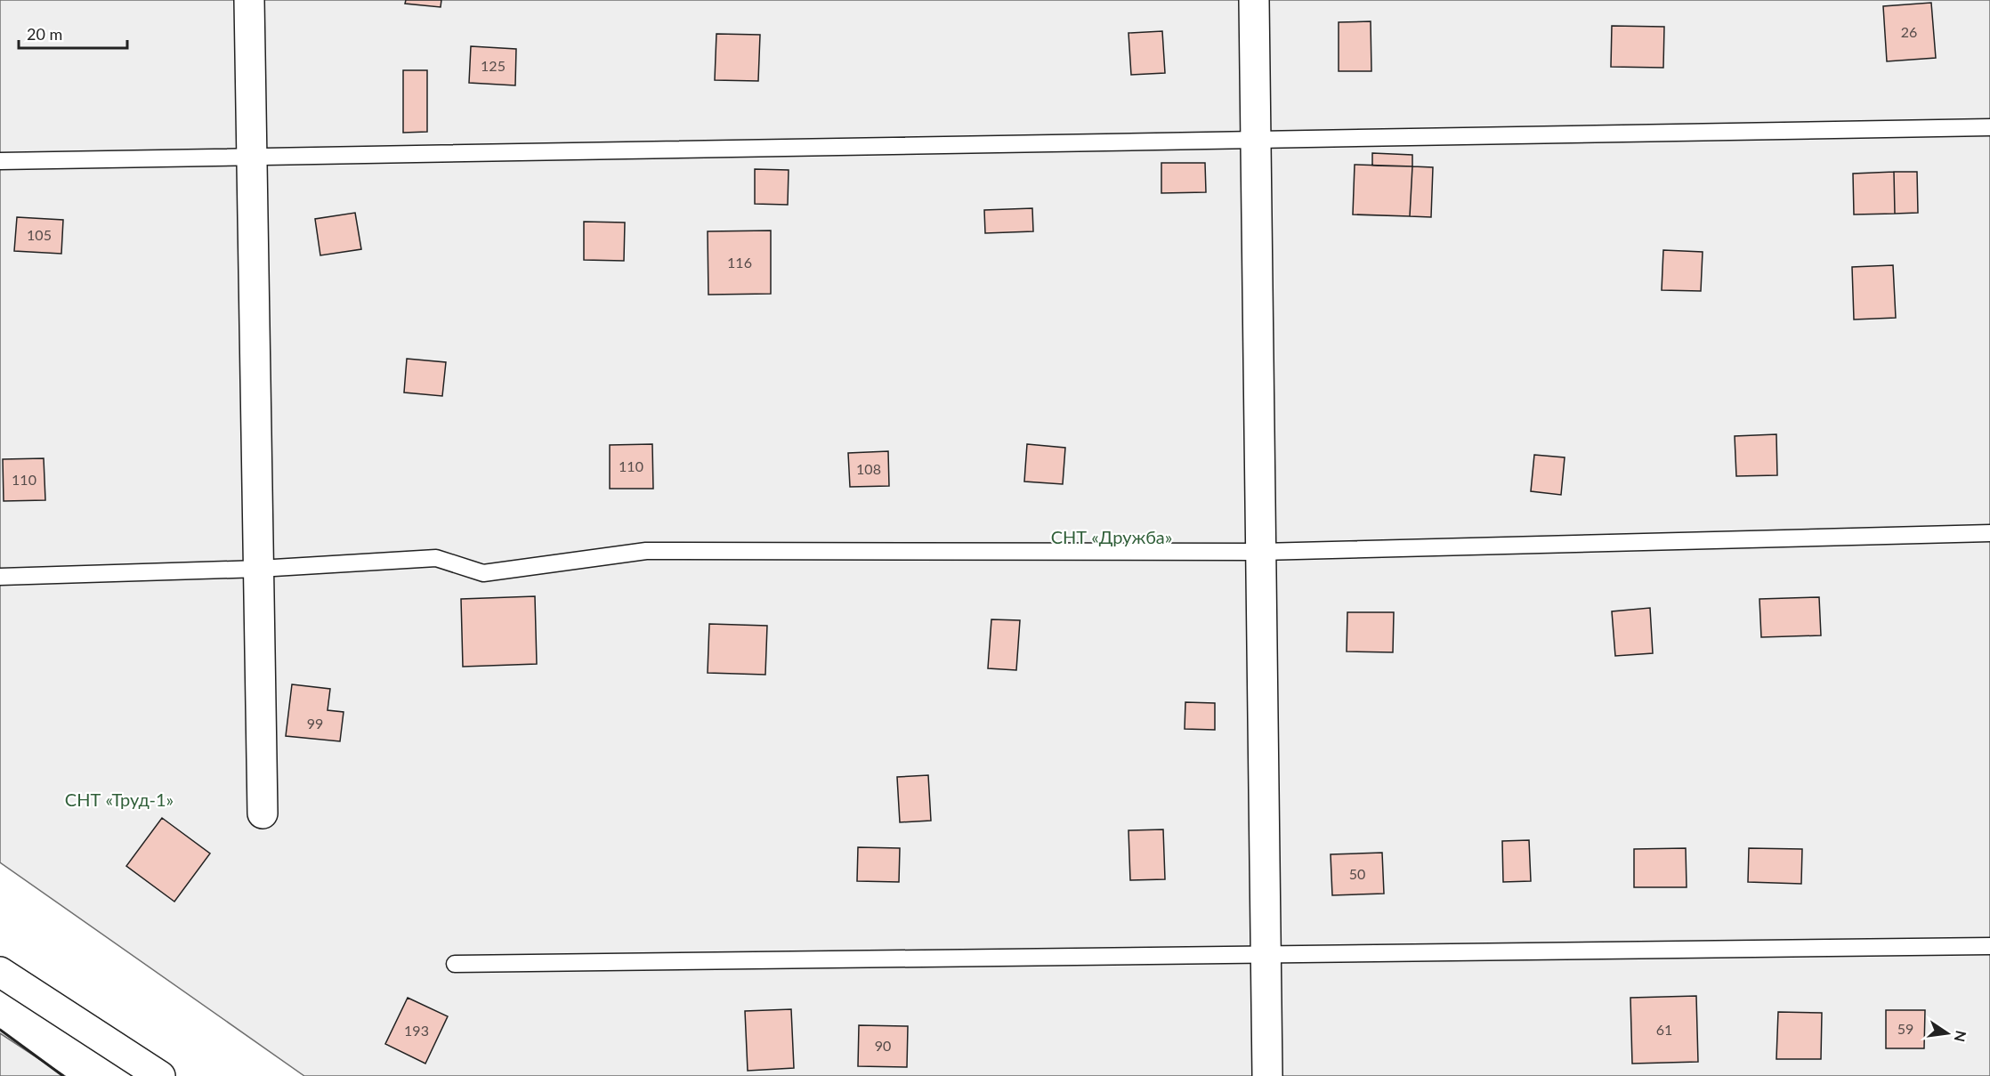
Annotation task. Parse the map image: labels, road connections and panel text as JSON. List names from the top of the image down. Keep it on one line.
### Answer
{"parks":["СНТ «Дружба»","СНТ «Труд-1»"],"house_numbers":["26","125","105","116","110","108","110","99","50","59","61","193","90"],"scale_bar":"20 m","north":"right"}
